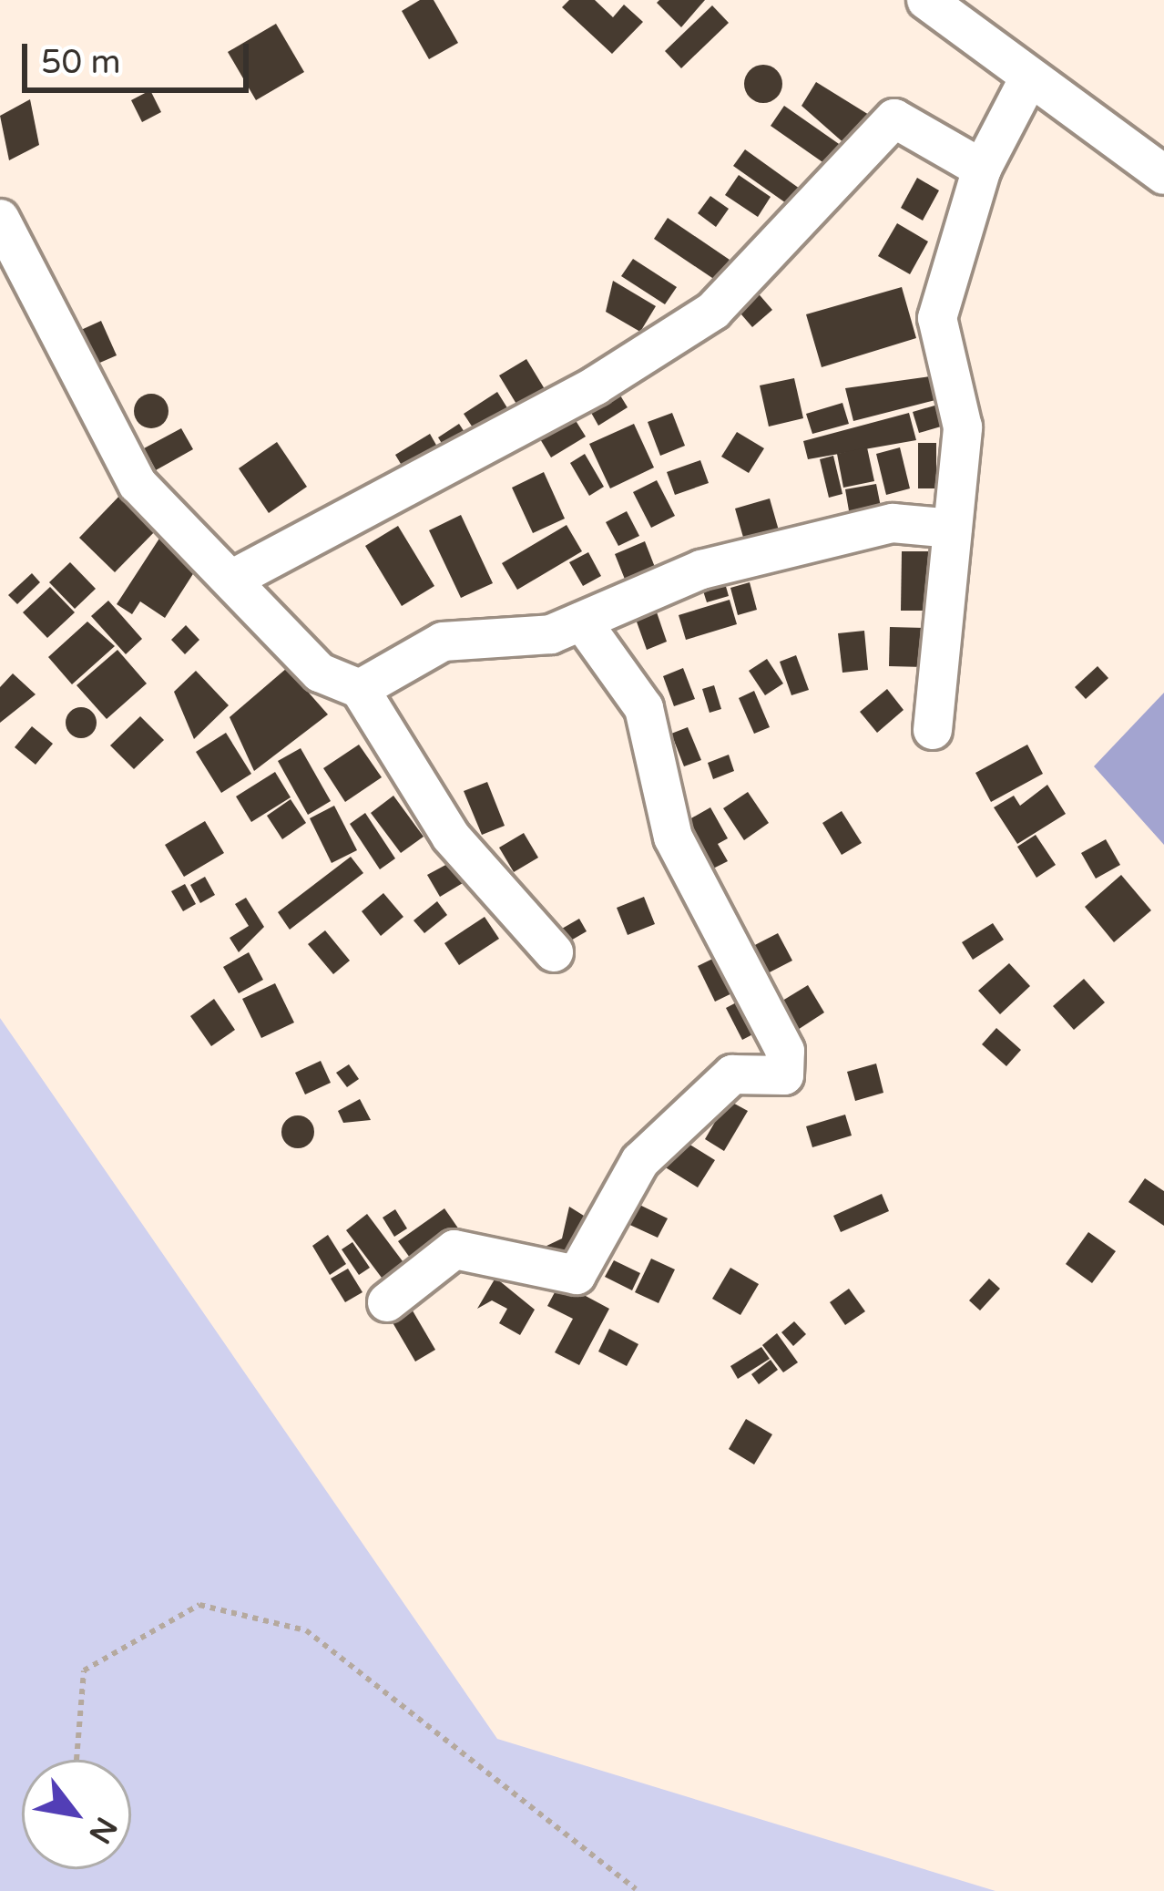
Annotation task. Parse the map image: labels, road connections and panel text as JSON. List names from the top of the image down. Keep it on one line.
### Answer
{"scale_bar":"50 m","north":"bottom right"}
